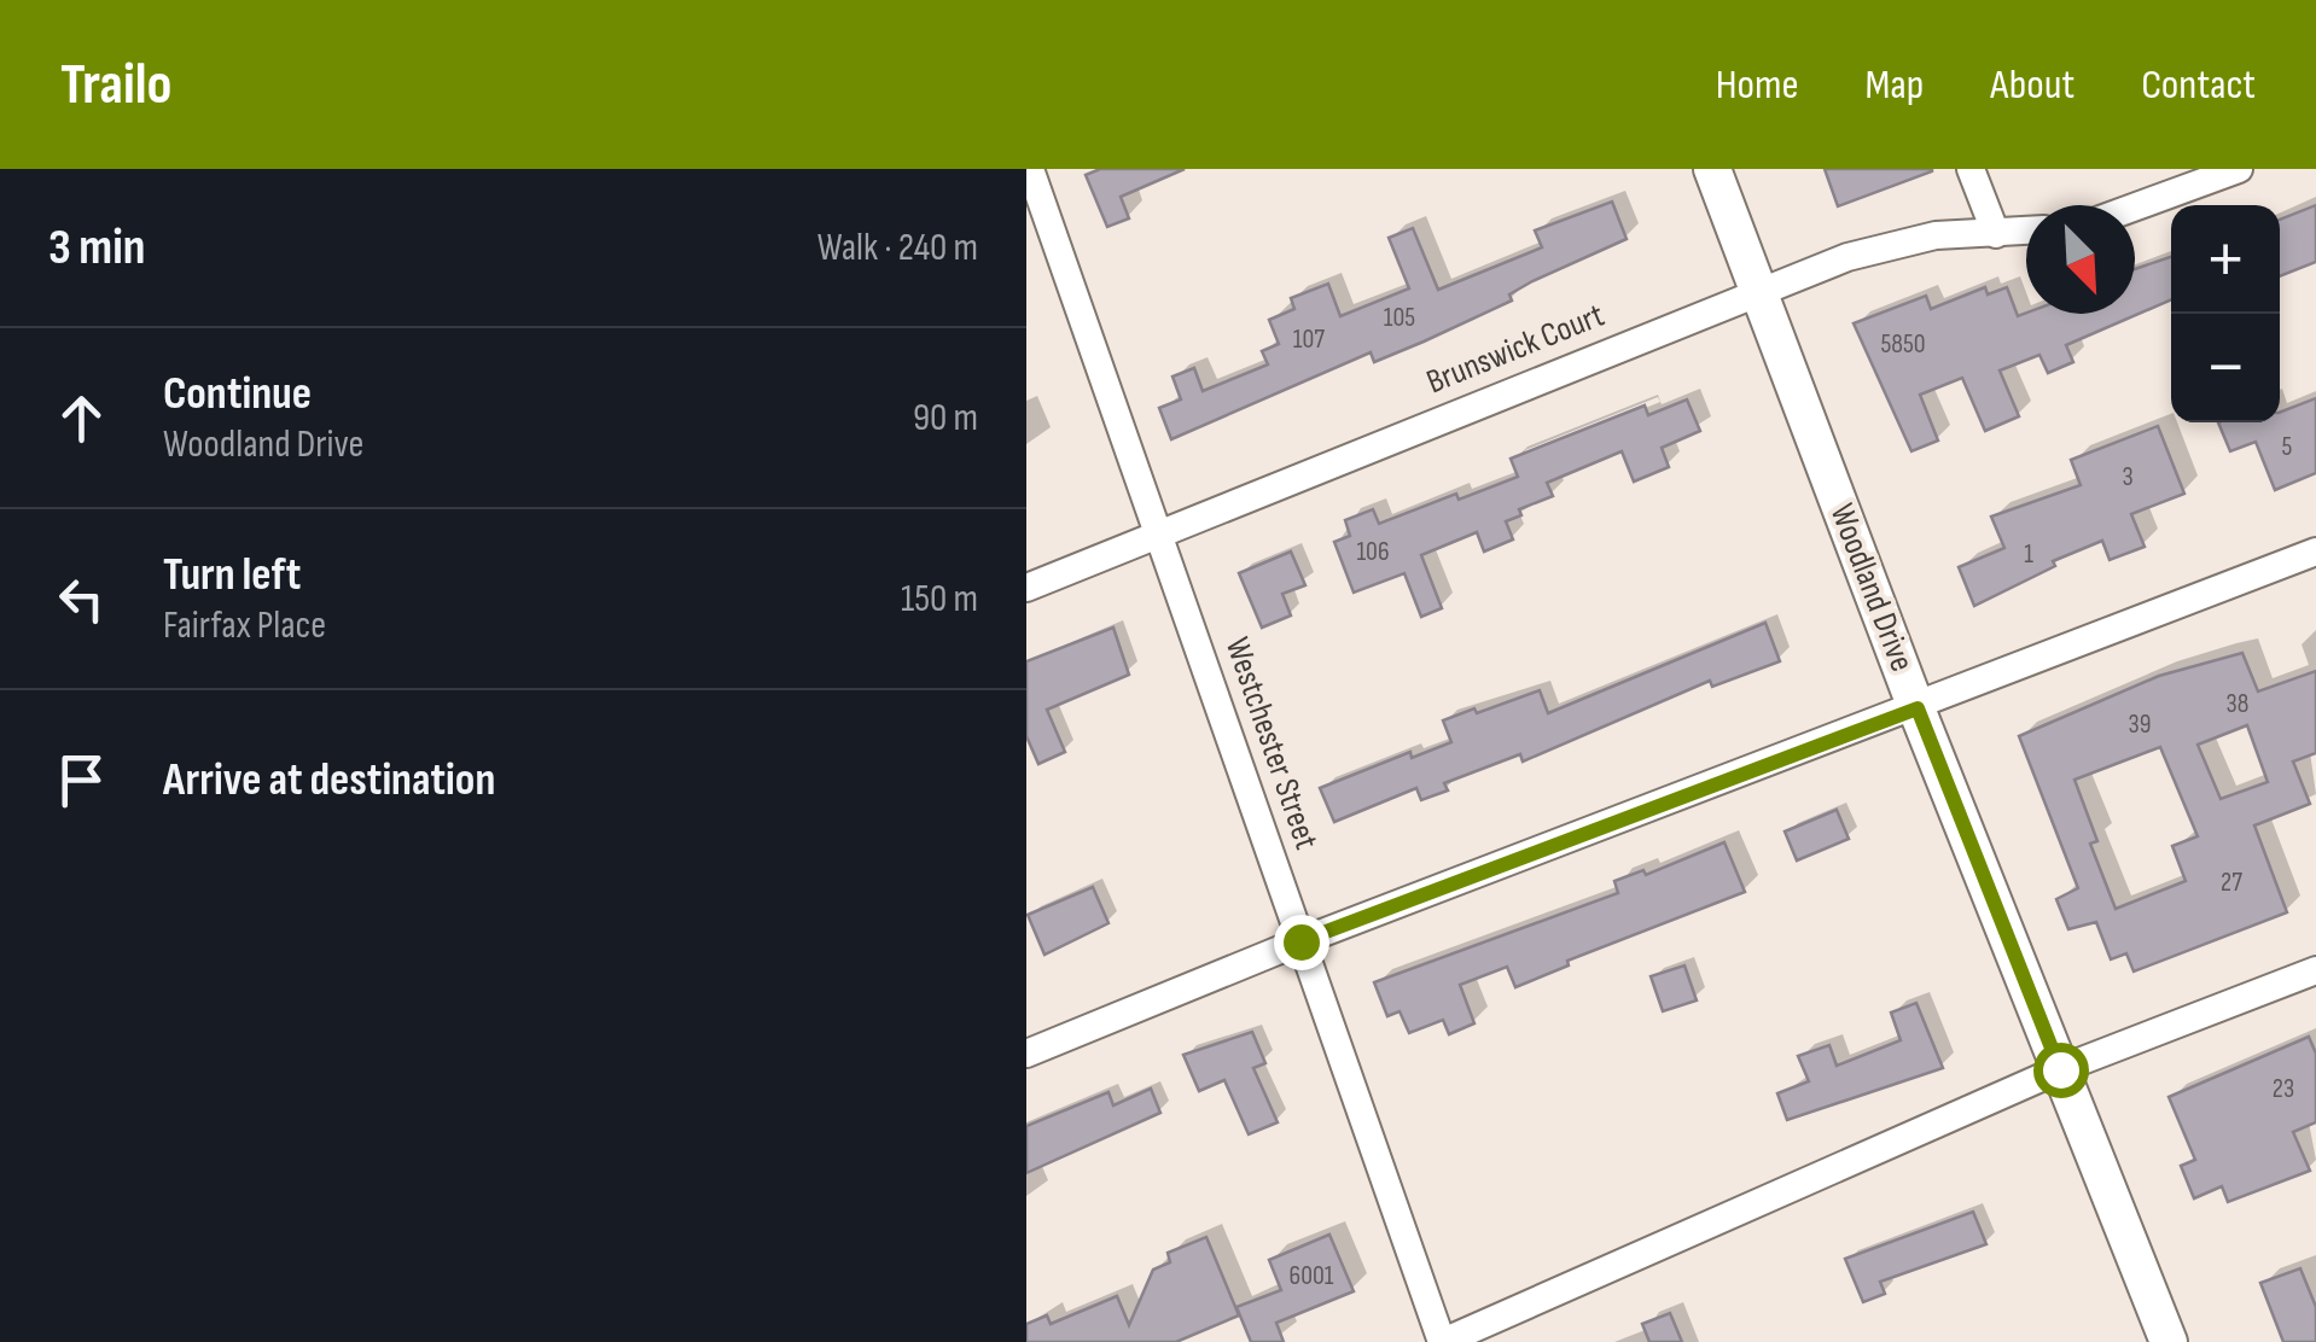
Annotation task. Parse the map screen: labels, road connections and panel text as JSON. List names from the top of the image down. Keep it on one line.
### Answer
{"streets":{"main road":["Woodland Drive"],"street":["Brunswick Court","Westchester Street"]},"crossings":[["Brunswick Court","Woodland Drive"],["Brunswick Court","Westchester Street"]],"house_numbers":["105","107","5850","5","3","106","1","38","39","27","23","6001"],"north":"bottom right","page":{"header":"Trailo","nav":["Home","Map","About","Contact"],"heading":["3 min","Walk · 240 m"],"map_buttons":["+","−"],"list":[["Continue","Woodland Drive","90 m"],["Turn left","Fairfax Place","150 m"],"Arrive at destination"]}}
